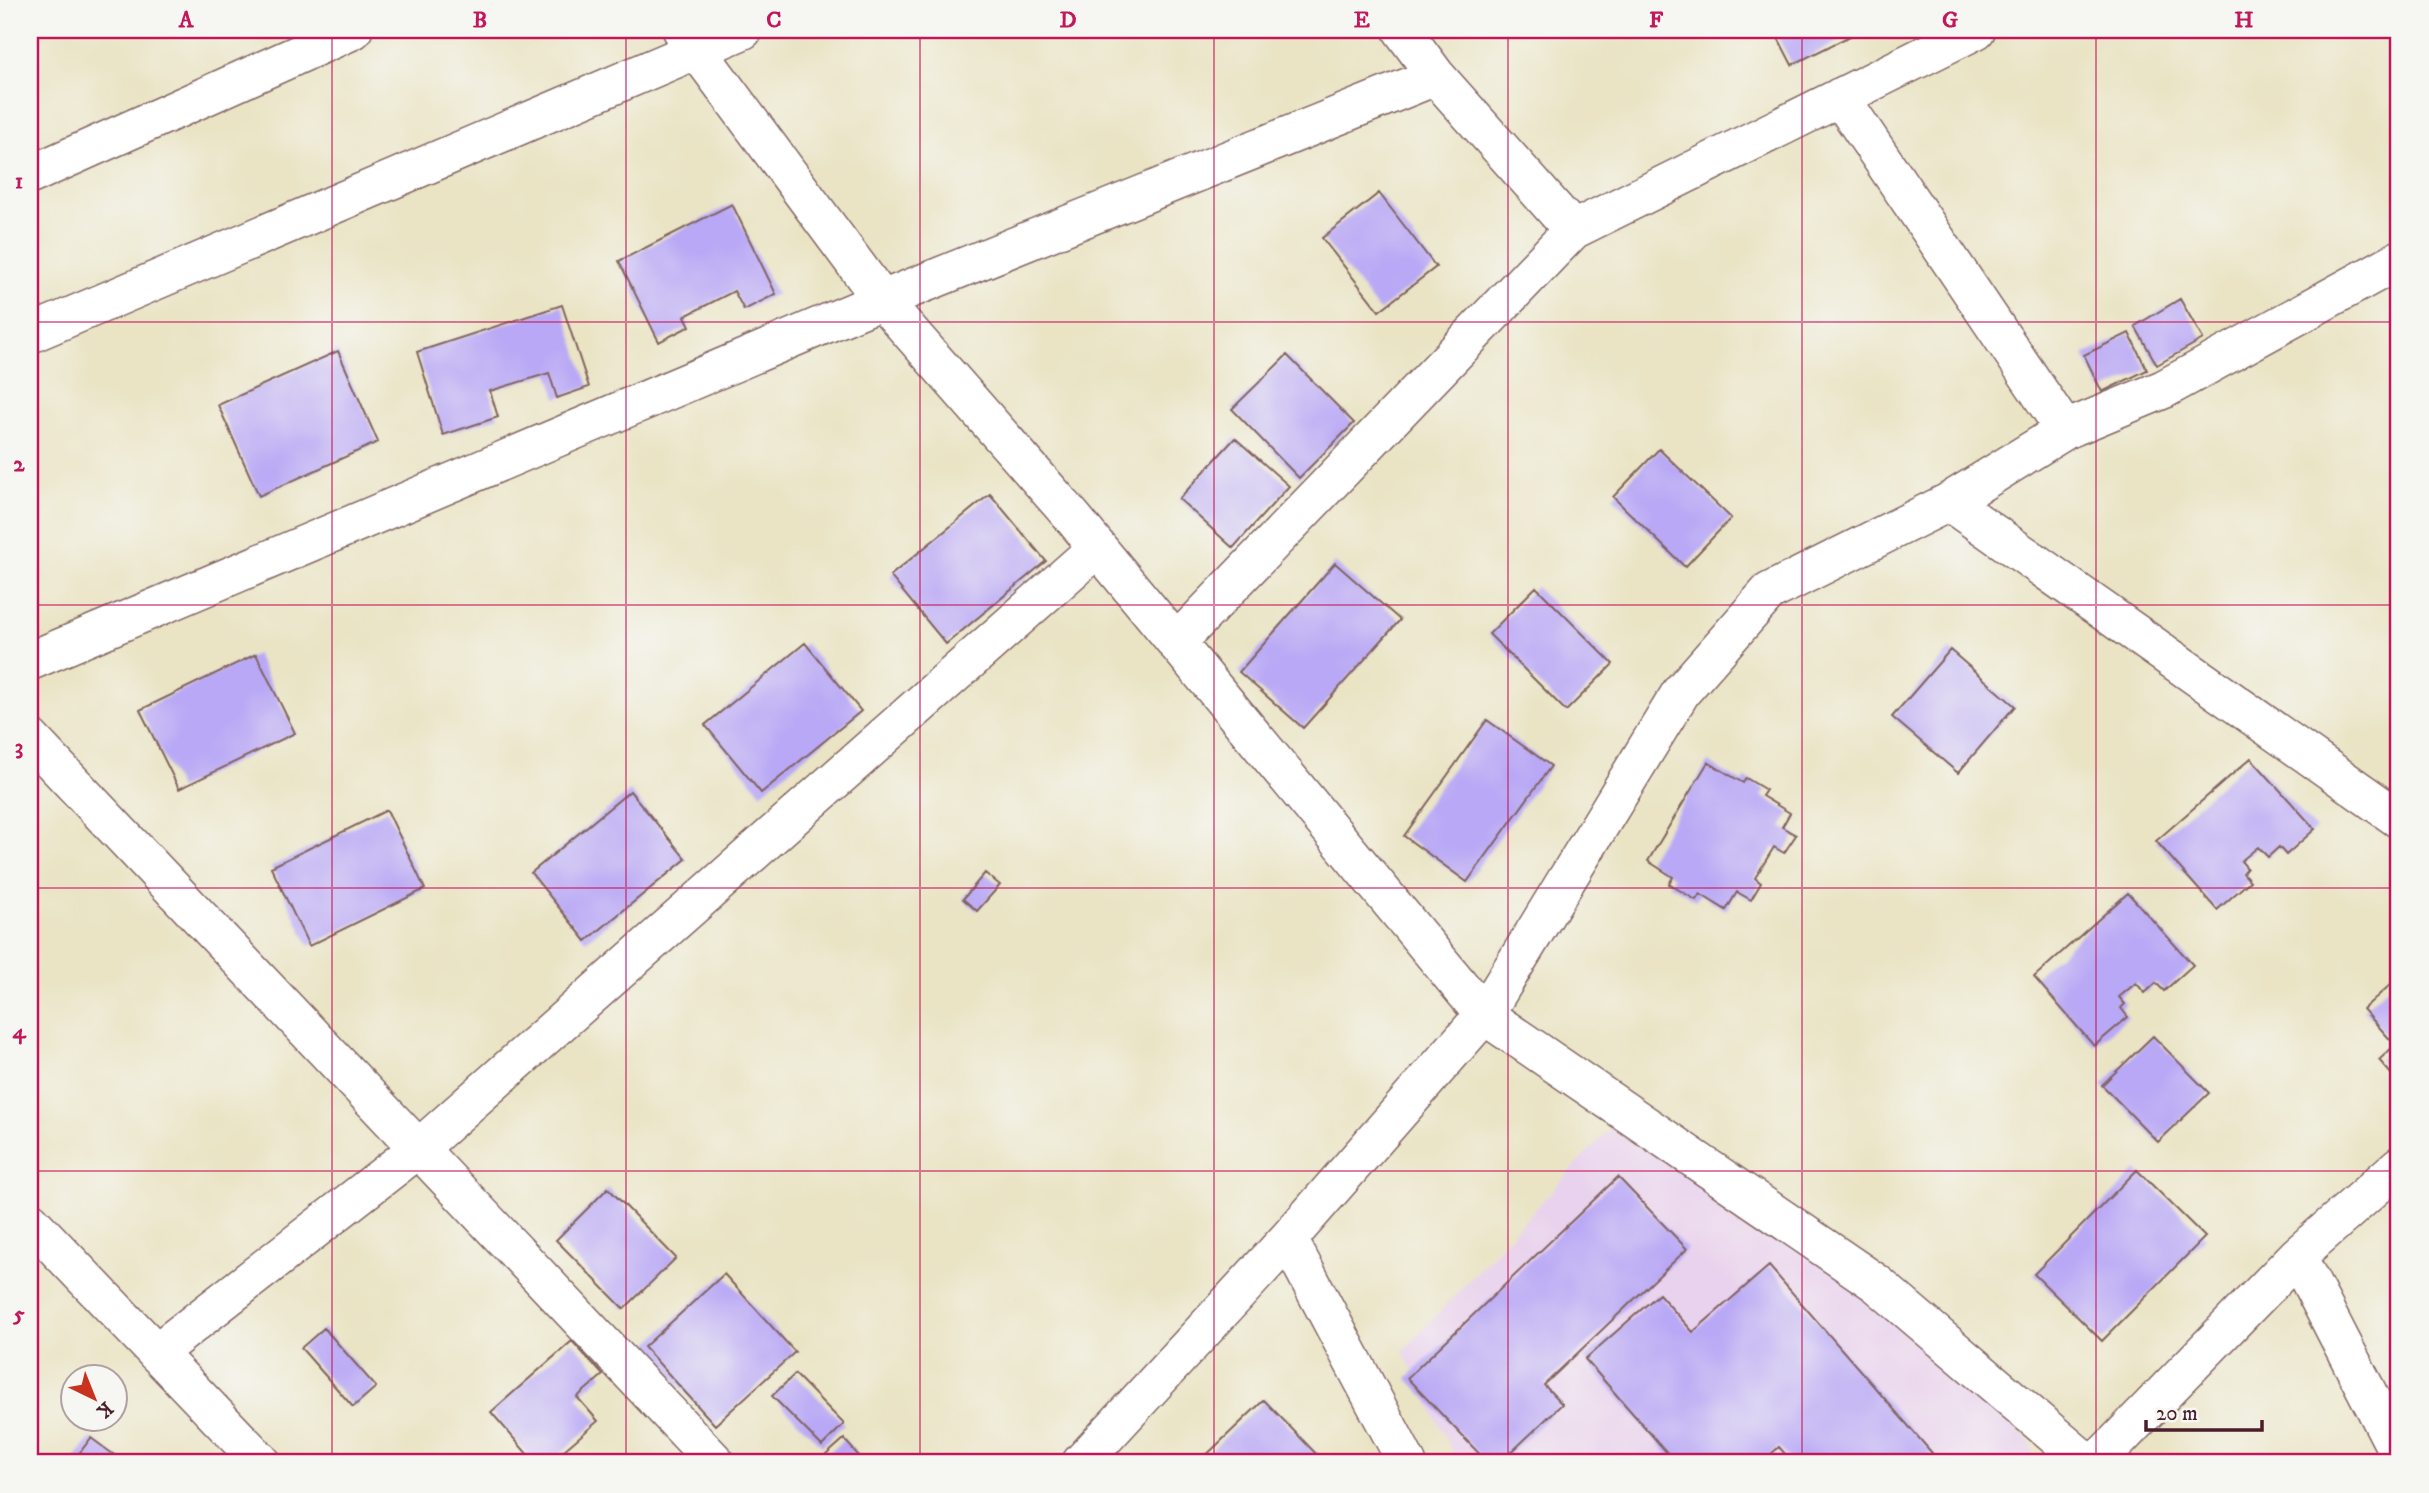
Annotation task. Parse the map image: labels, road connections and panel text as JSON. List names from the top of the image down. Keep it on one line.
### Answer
{"scale_bar":"20 m","north":"bottom right","grid":{"columns":["A","B","C","D","E","F","G","H"],"rows":["1","2","3","4","5"]}}
